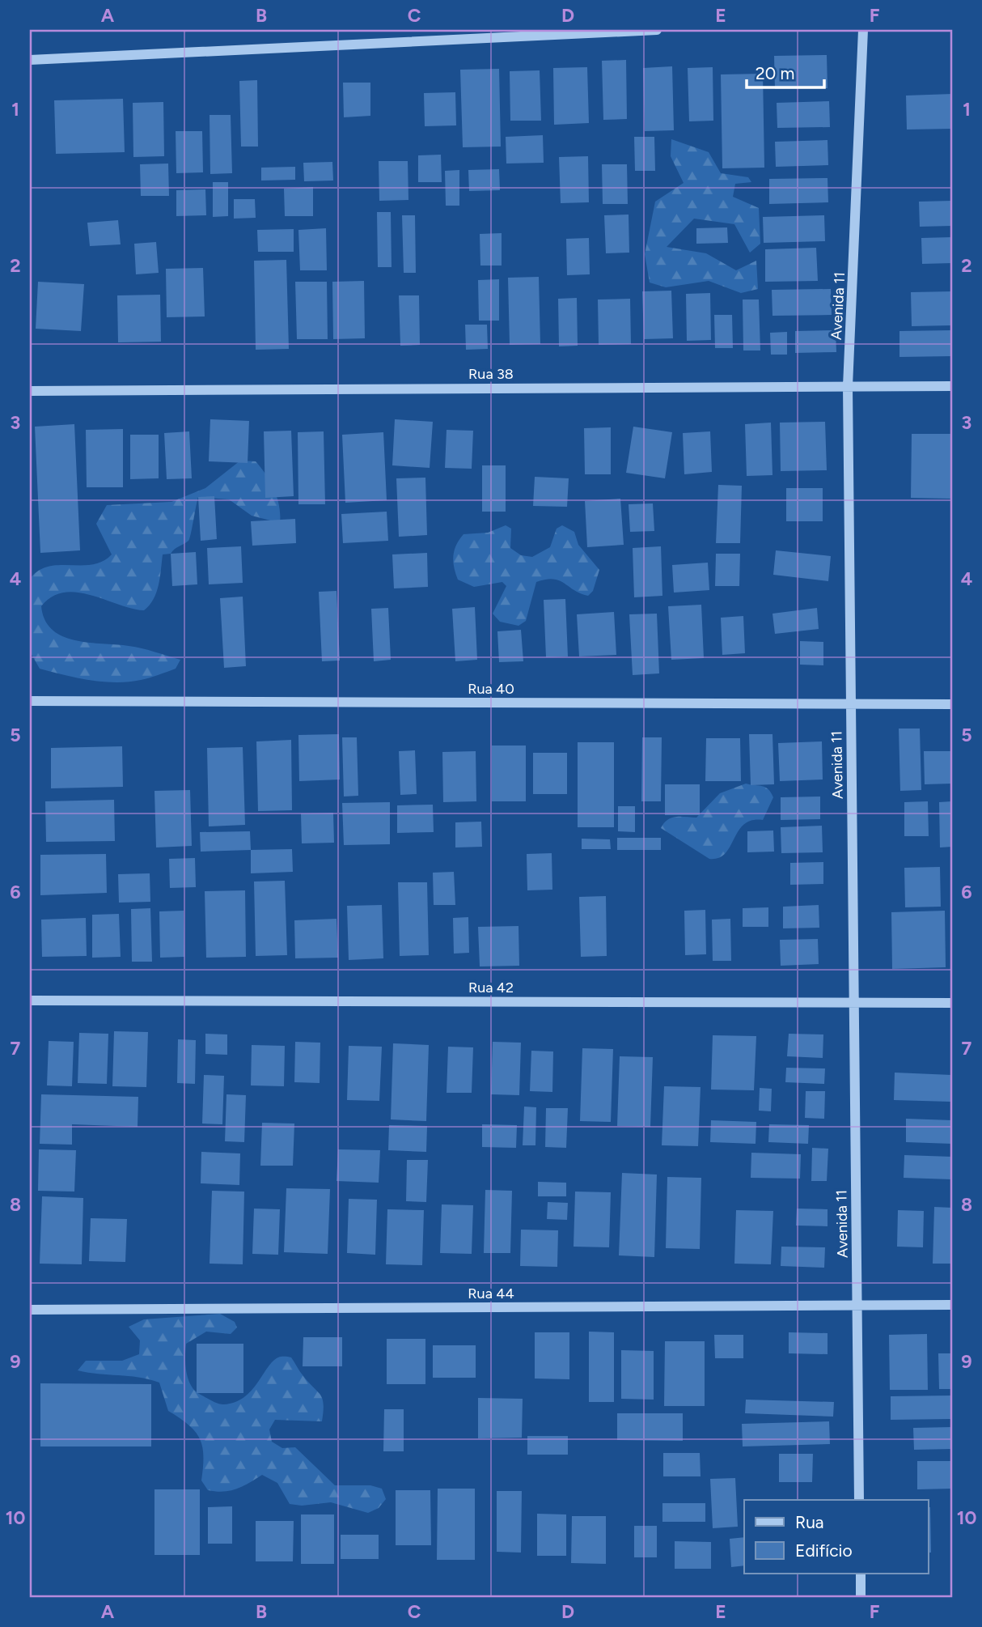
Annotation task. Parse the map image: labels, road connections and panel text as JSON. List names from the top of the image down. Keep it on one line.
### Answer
{"streets":{"street":["Avenida 11","Rua 38","Rua 40","Rua 42","Rua 44"]},"crossings":[["Avenida 11","Rua 38"],["Avenida 11","Rua 40"],["Avenida 11","Rua 42"],["Avenida 11","Rua 44"]],"legend":["Rua","Edifício"],"scale_bar":"20 m","grid":{"columns":["A","B","C","D","E","F"],"rows":["1","2","3","4","5","6","7","8","9","10"]}}
